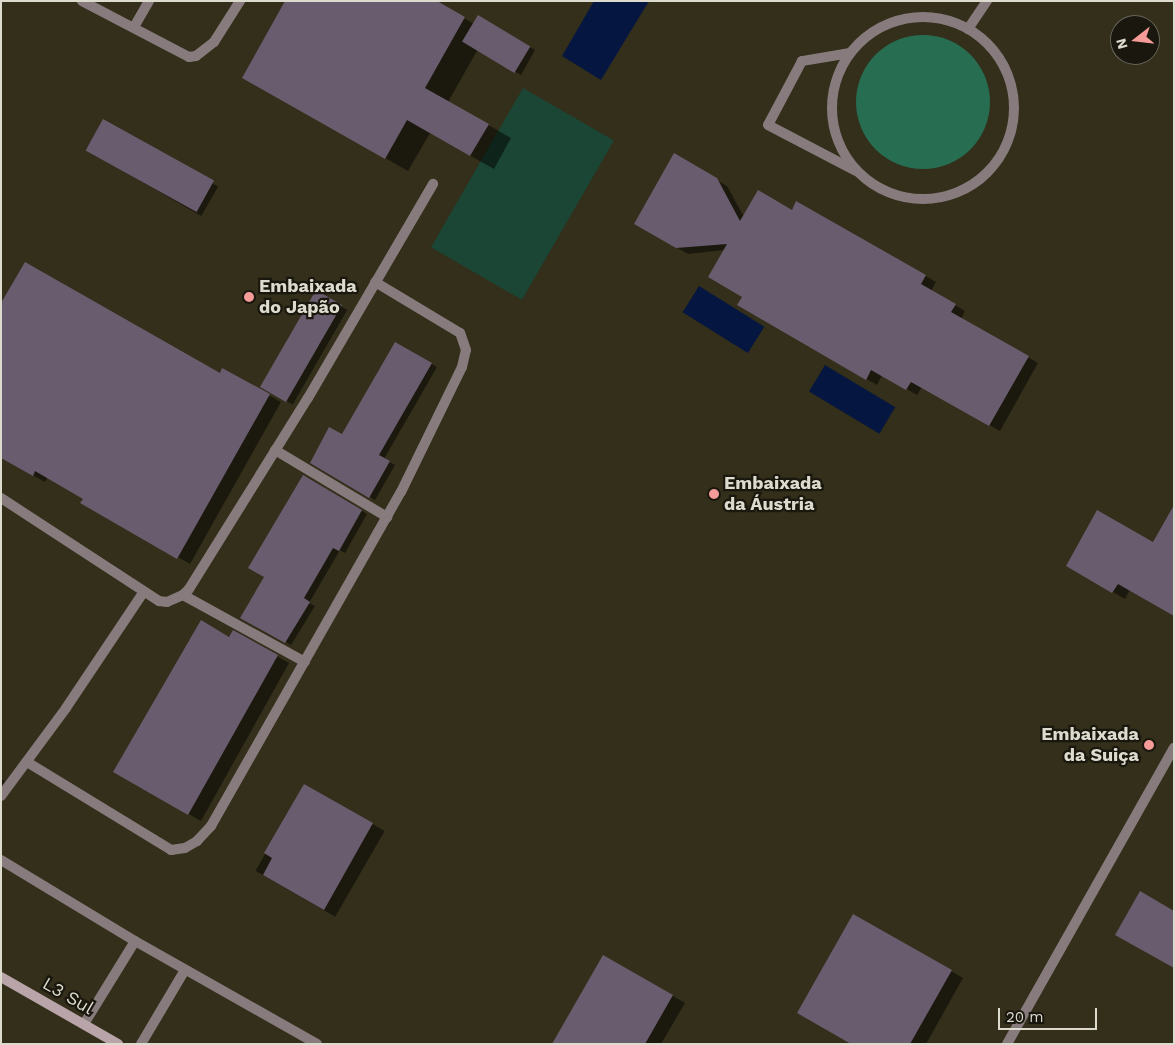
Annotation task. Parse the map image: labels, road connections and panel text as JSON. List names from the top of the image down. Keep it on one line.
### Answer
{"streets":{"street":["L3 Sul"]},"places":["Embaixada do Japão","Embaixada da Áustria","Embaixada da Suiça"],"scale_bar":"20 m","north":"left"}
